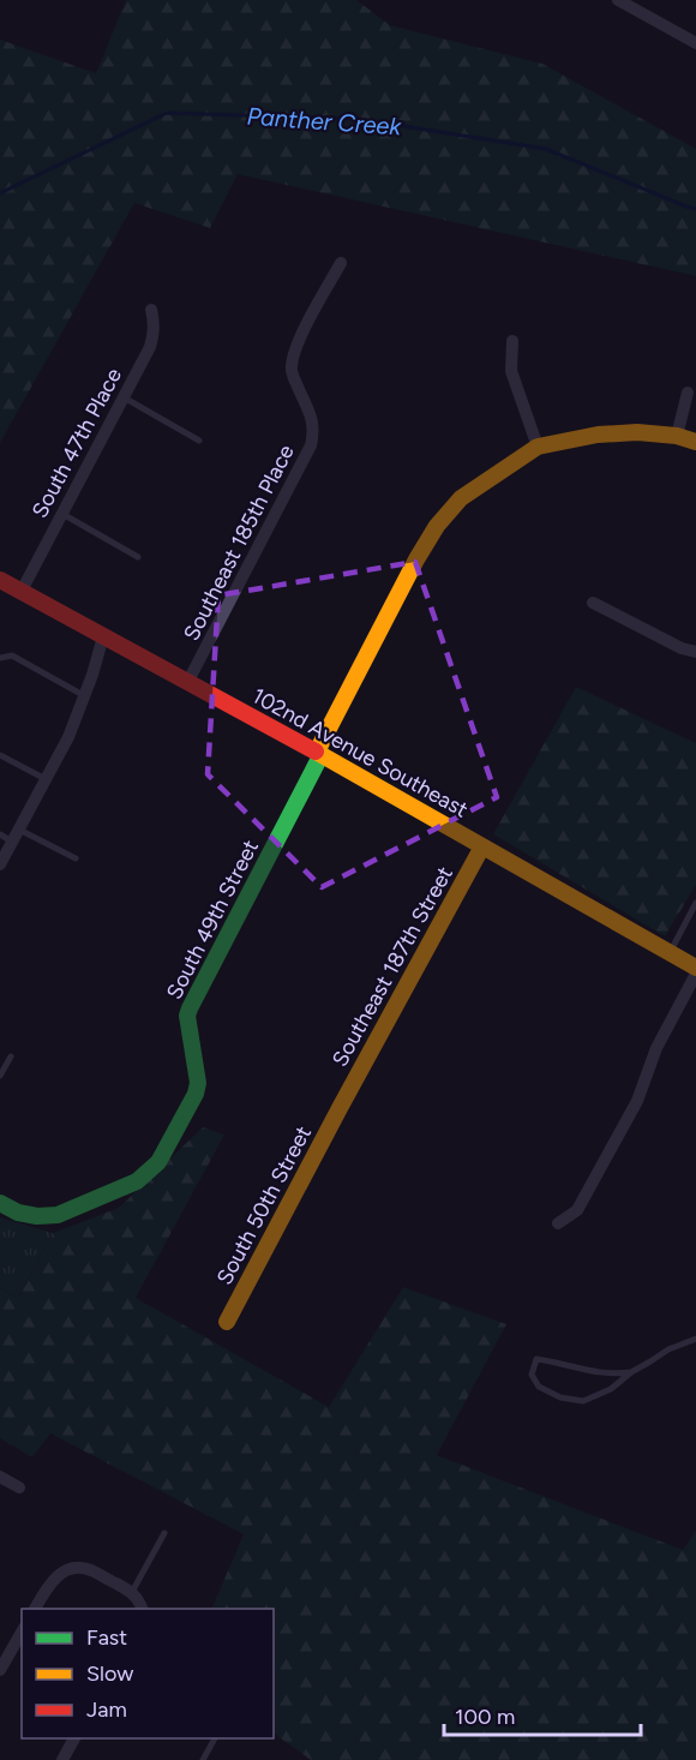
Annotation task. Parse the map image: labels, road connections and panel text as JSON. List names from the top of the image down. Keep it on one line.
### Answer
{"streets":{"street":["South 47th Place","Southeast 185th Place","102nd Avenue Southeast","South 49th Street","Southeast 187th Street","South 50th Street"]},"crossings":[["South 47th Place","102nd Avenue Southeast"],["Southeast 185th Place","102nd Avenue Southeast"],["102nd Avenue Southeast","South 49th Street"],["102nd Avenue Southeast","Southeast 187th Street"],["Southeast 187th Street","South 50th Street"]],"water":["Panther Creek"],"legend":["Fast","Slow","Jam"],"scale_bar":"100 m"}
